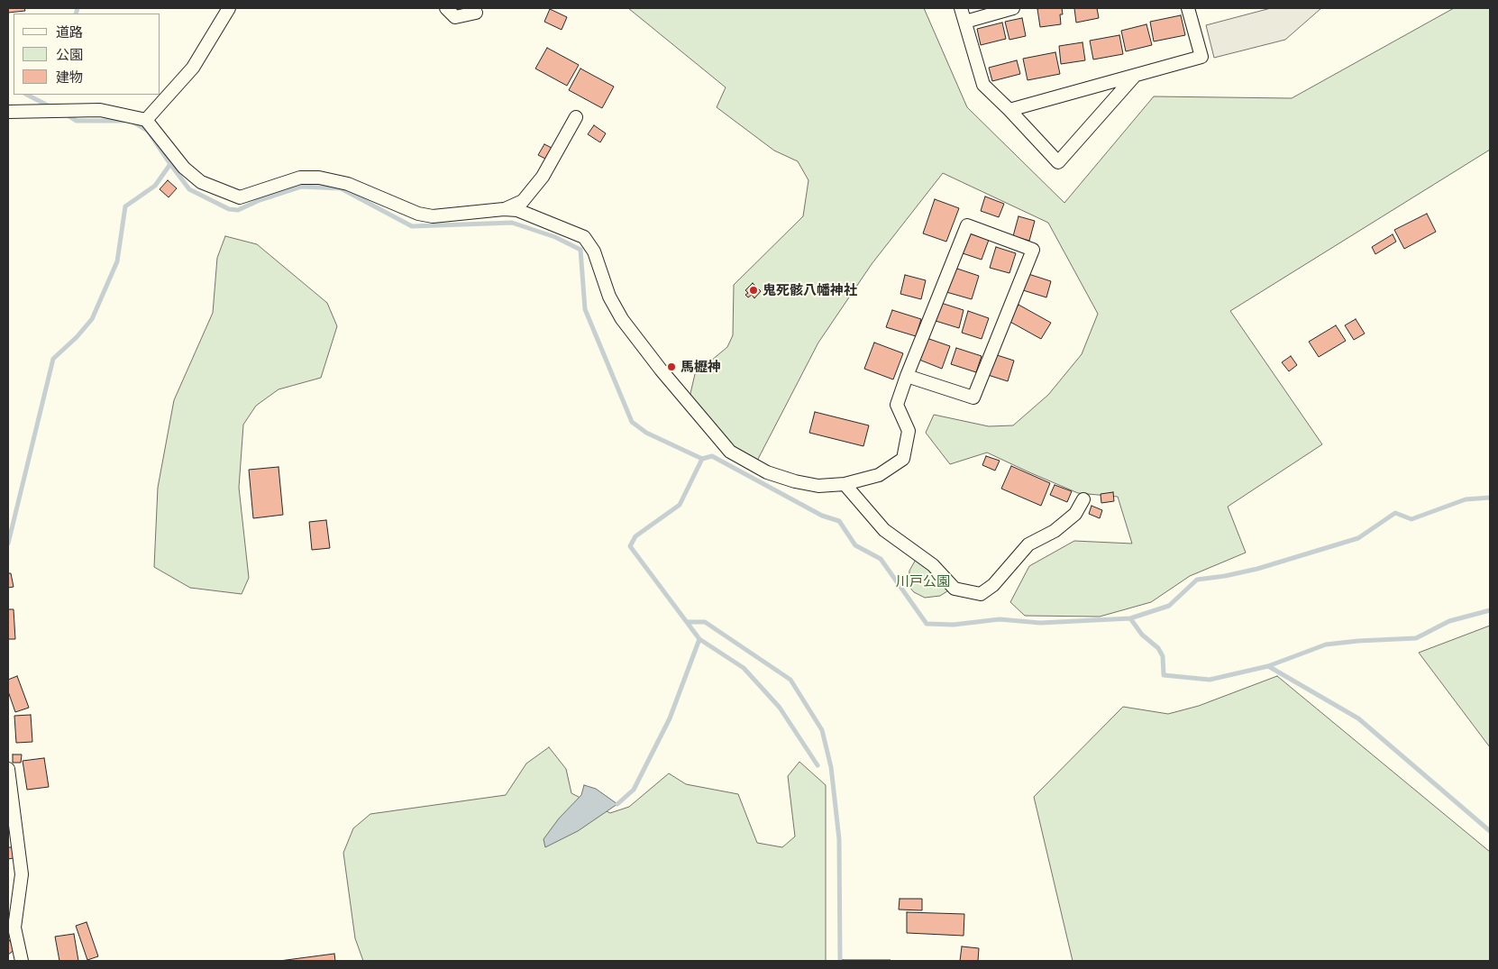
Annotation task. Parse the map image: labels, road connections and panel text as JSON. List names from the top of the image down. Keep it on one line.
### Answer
{"parks":["川戸公園"],"places":["鬼死骸八幡神社","馬櫪神"],"legend":["道路","公園","建物"]}
